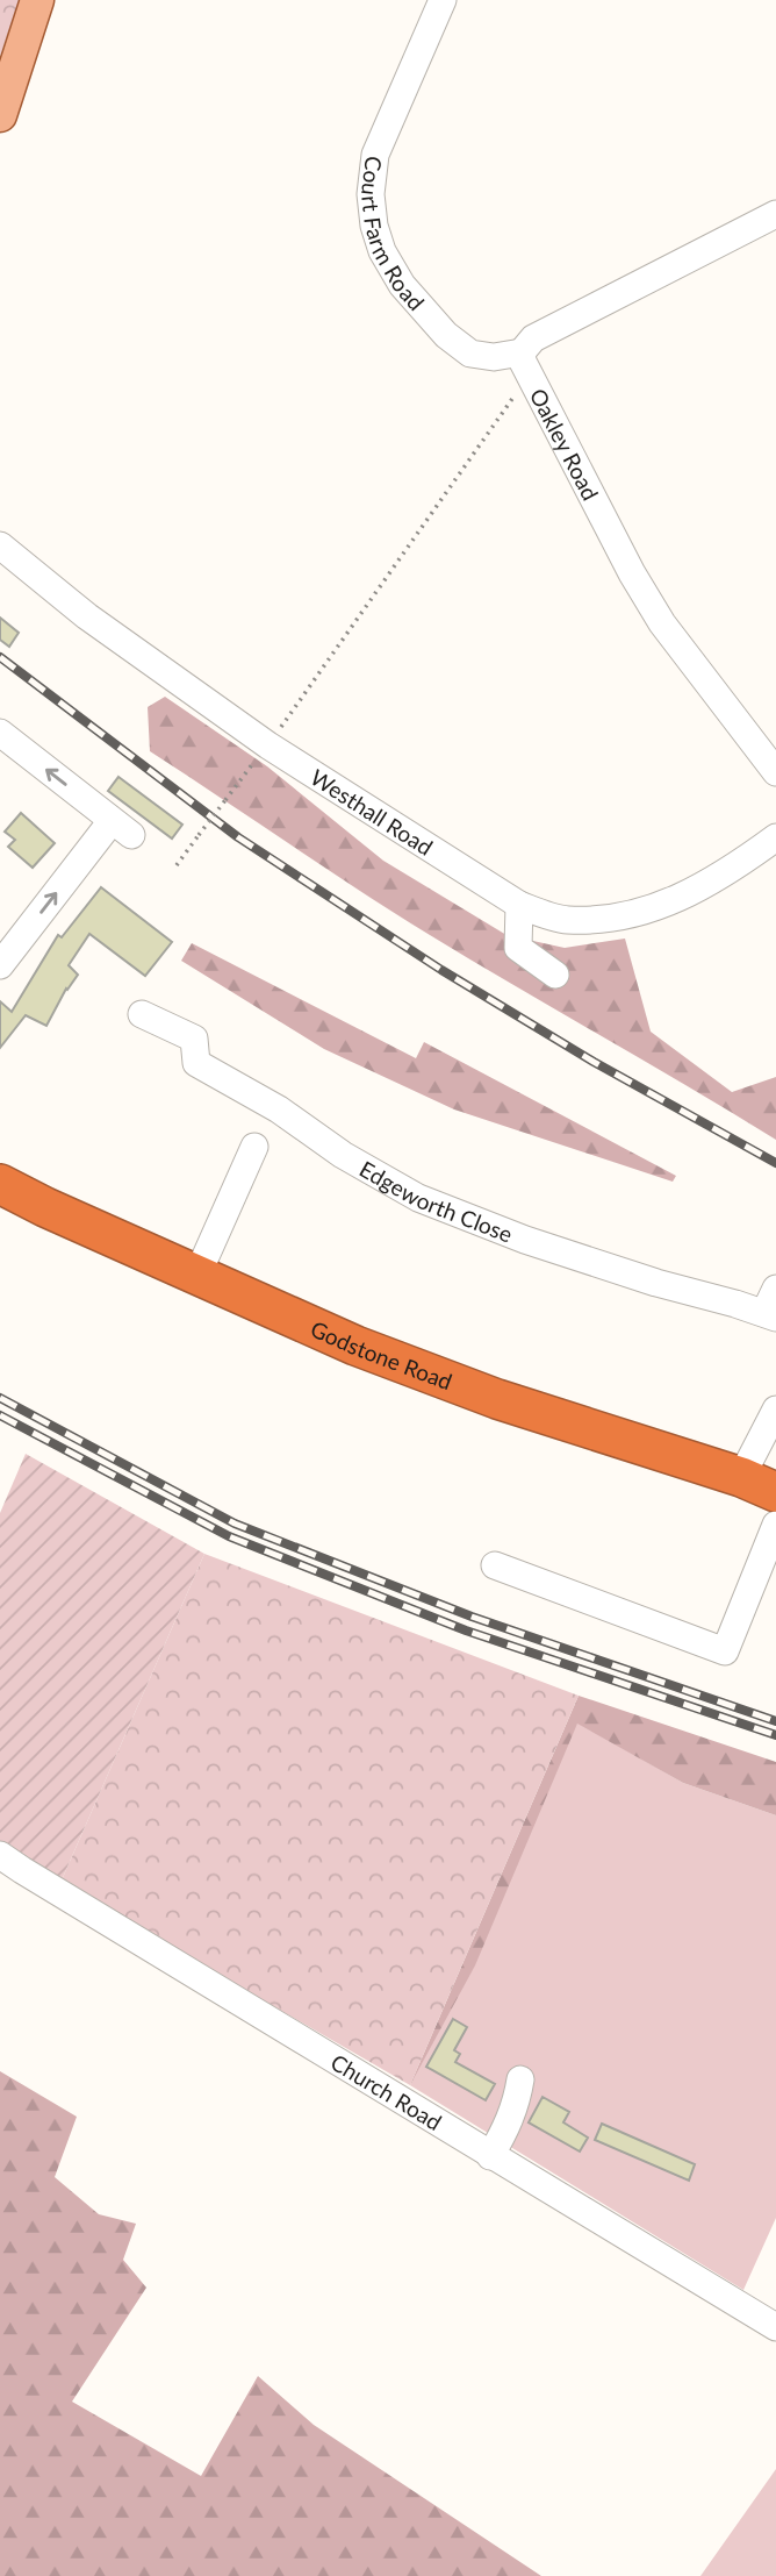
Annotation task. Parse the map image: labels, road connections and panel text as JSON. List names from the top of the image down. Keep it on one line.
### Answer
{"streets":{"highway":["Godstone Road"],"street":["Court Farm Road","Oakley Road","Westhall Road","Edgeworth Close","Church Road"]},"crossings":[["Court Farm Road","Oakley Road"]]}
